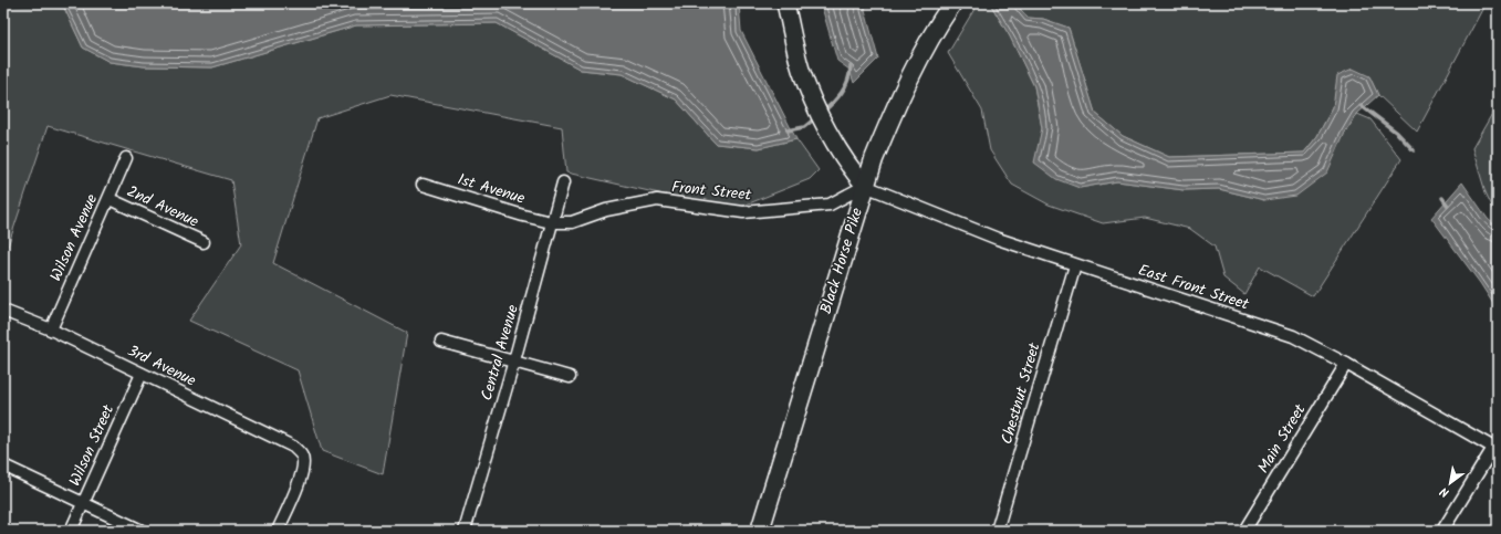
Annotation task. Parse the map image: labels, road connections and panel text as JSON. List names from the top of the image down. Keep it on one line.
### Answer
{"streets":{"main road":["Black Horse Pike"],"street":["1st Avenue","Front Street","2nd Avenue","Wilson Avenue","East Front Street","Central Avenue","3rd Avenue","Chestnut Street","Main Street","Wilson Street"]},"crossings":[["1st Avenue","Front Street"],["1st Avenue","Central Avenue"],["Front Street","Black Horse Pike"],["Front Street","East Front Street"],["Front Street","Central Avenue"],["2nd Avenue","Wilson Avenue"],["Wilson Avenue","3rd Avenue"],["Black Horse Pike","East Front Street"],["East Front Street","Chestnut Street"],["East Front Street","Main Street"],["3rd Avenue","Wilson Street"]],"north":"bottom left"}
